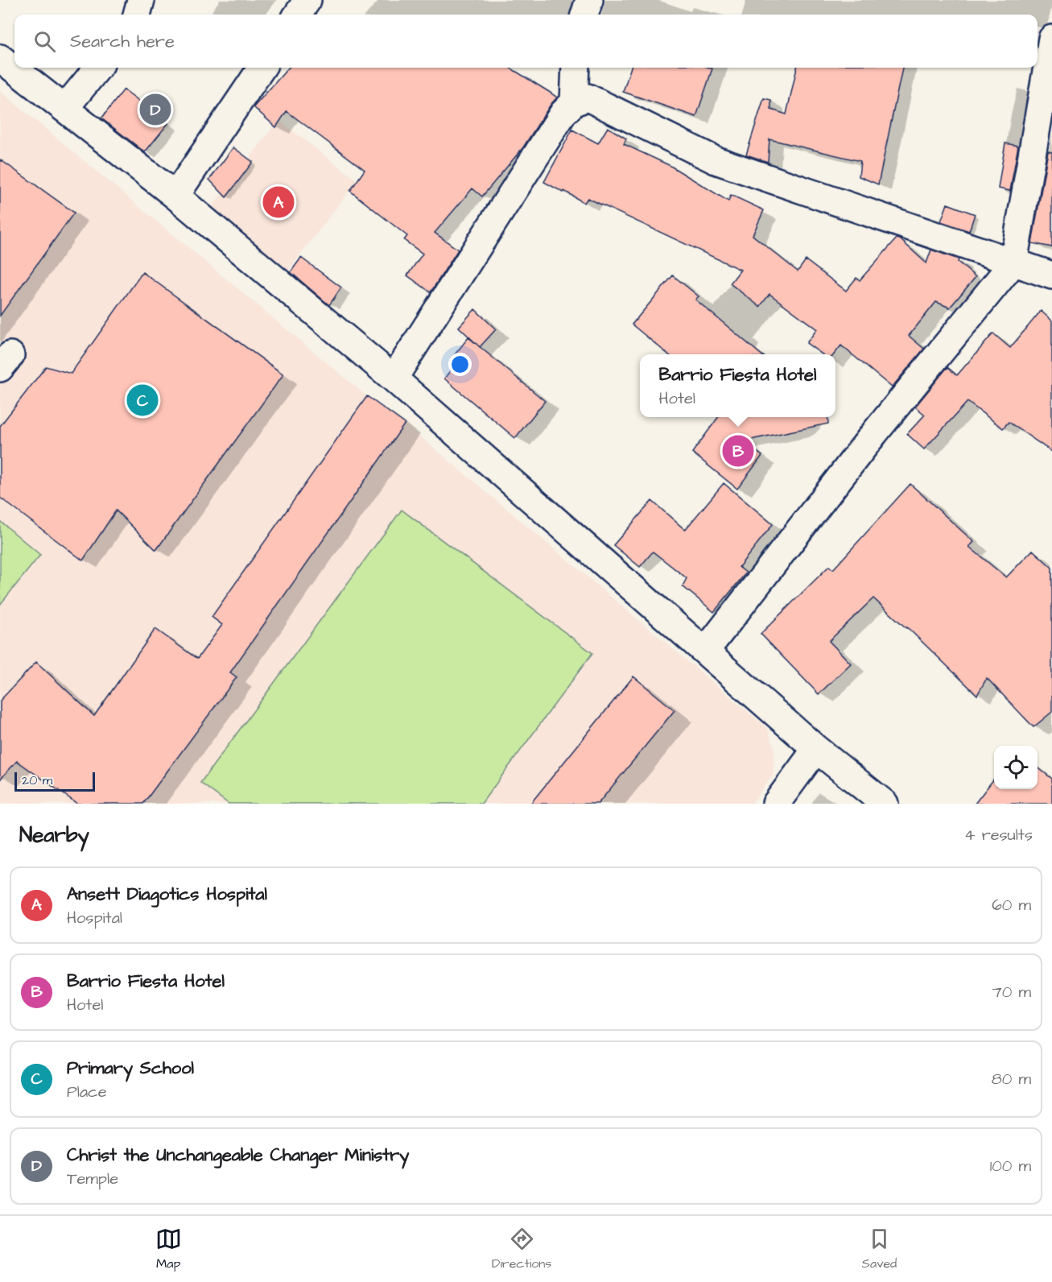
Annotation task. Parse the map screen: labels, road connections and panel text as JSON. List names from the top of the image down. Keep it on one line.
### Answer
{"scale_bar":"20 m","page":{"search":"Search here","pins":["D","A","C","B"],"popup":["Barrio Fiesta Hotel","Hotel"],"scale":"20 m","heading":["Nearby","4 results"],"list":[{"mark":"A","name":"Ansett Diagotics Hospital","note":"Hospital","value":"60 m"},{"mark":"B","name":"Barrio Fiesta Hotel","note":"Hotel","value":"70 m"},{"mark":"C","name":"Primary School","note":"Place","value":"80 m"},{"mark":"D","name":"Christ the Unchangeable Changer Ministry","note":"Temple","value":"100 m"}],"nav":["Map","Directions","Saved"]}}
